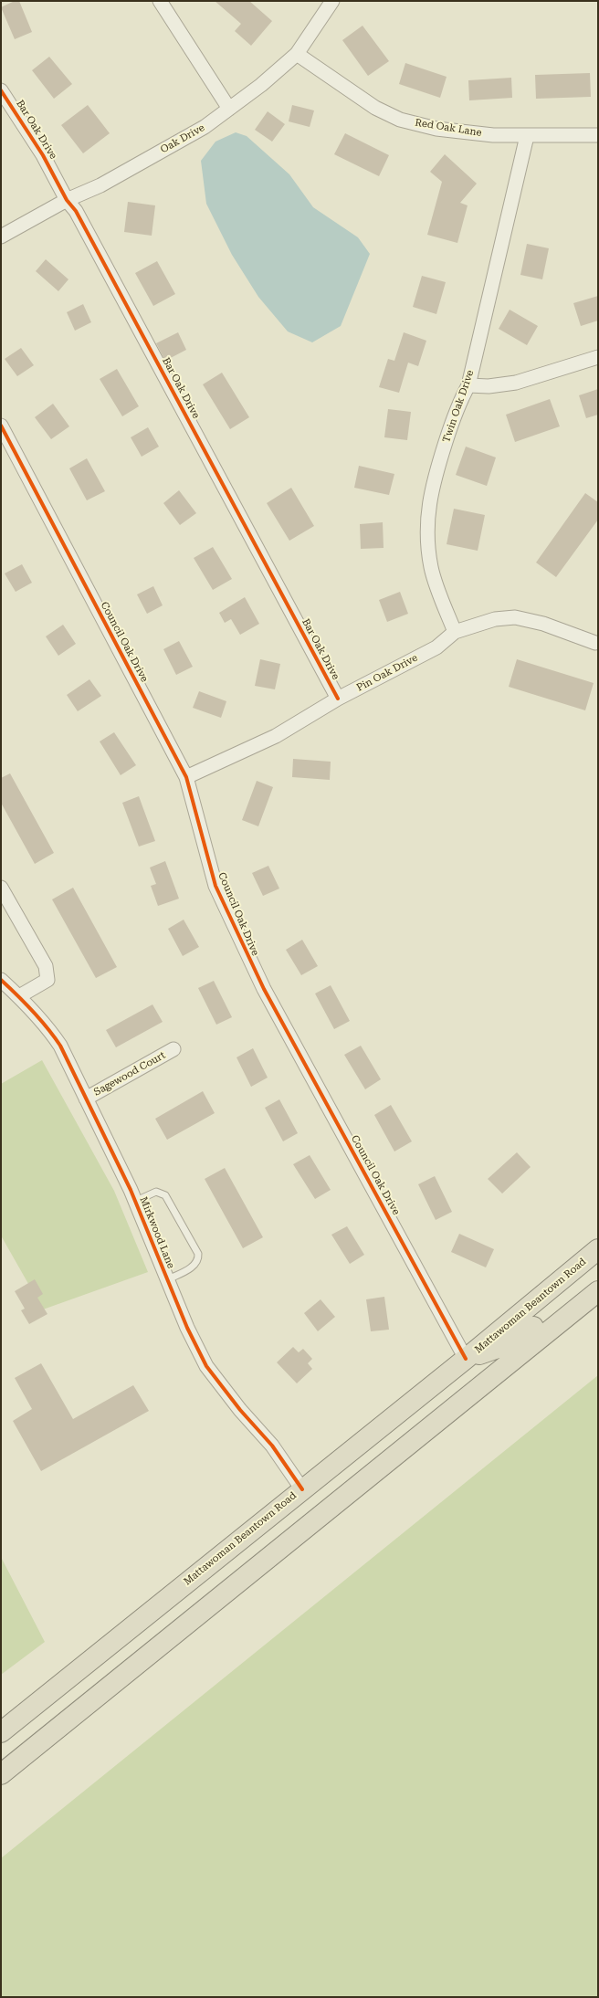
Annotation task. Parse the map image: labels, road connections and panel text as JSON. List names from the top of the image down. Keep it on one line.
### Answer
{"streets":{"highway":["Mattawoman Beantown Road"],"street":["Red Oak Lane","Bar Oak Drive","Oak Drive","Twin Oak Drive","Council Oak Drive","Pin Oak Drive","Sagewood Court","Mirkwood Lane"]},"crossings":[["Red Oak Lane","Oak Drive"],["Red Oak Lane","Twin Oak Drive"],["Bar Oak Drive","Oak Drive"],["Bar Oak Drive","Pin Oak Drive"],["Twin Oak Drive","Pin Oak Drive"],["Council Oak Drive","Pin Oak Drive"],["Council Oak Drive","Mattawoman Beantown Road"],["Sagewood Court","Mirkwood Lane"],["Mirkwood Lane","Mattawoman Beantown Road"]]}
